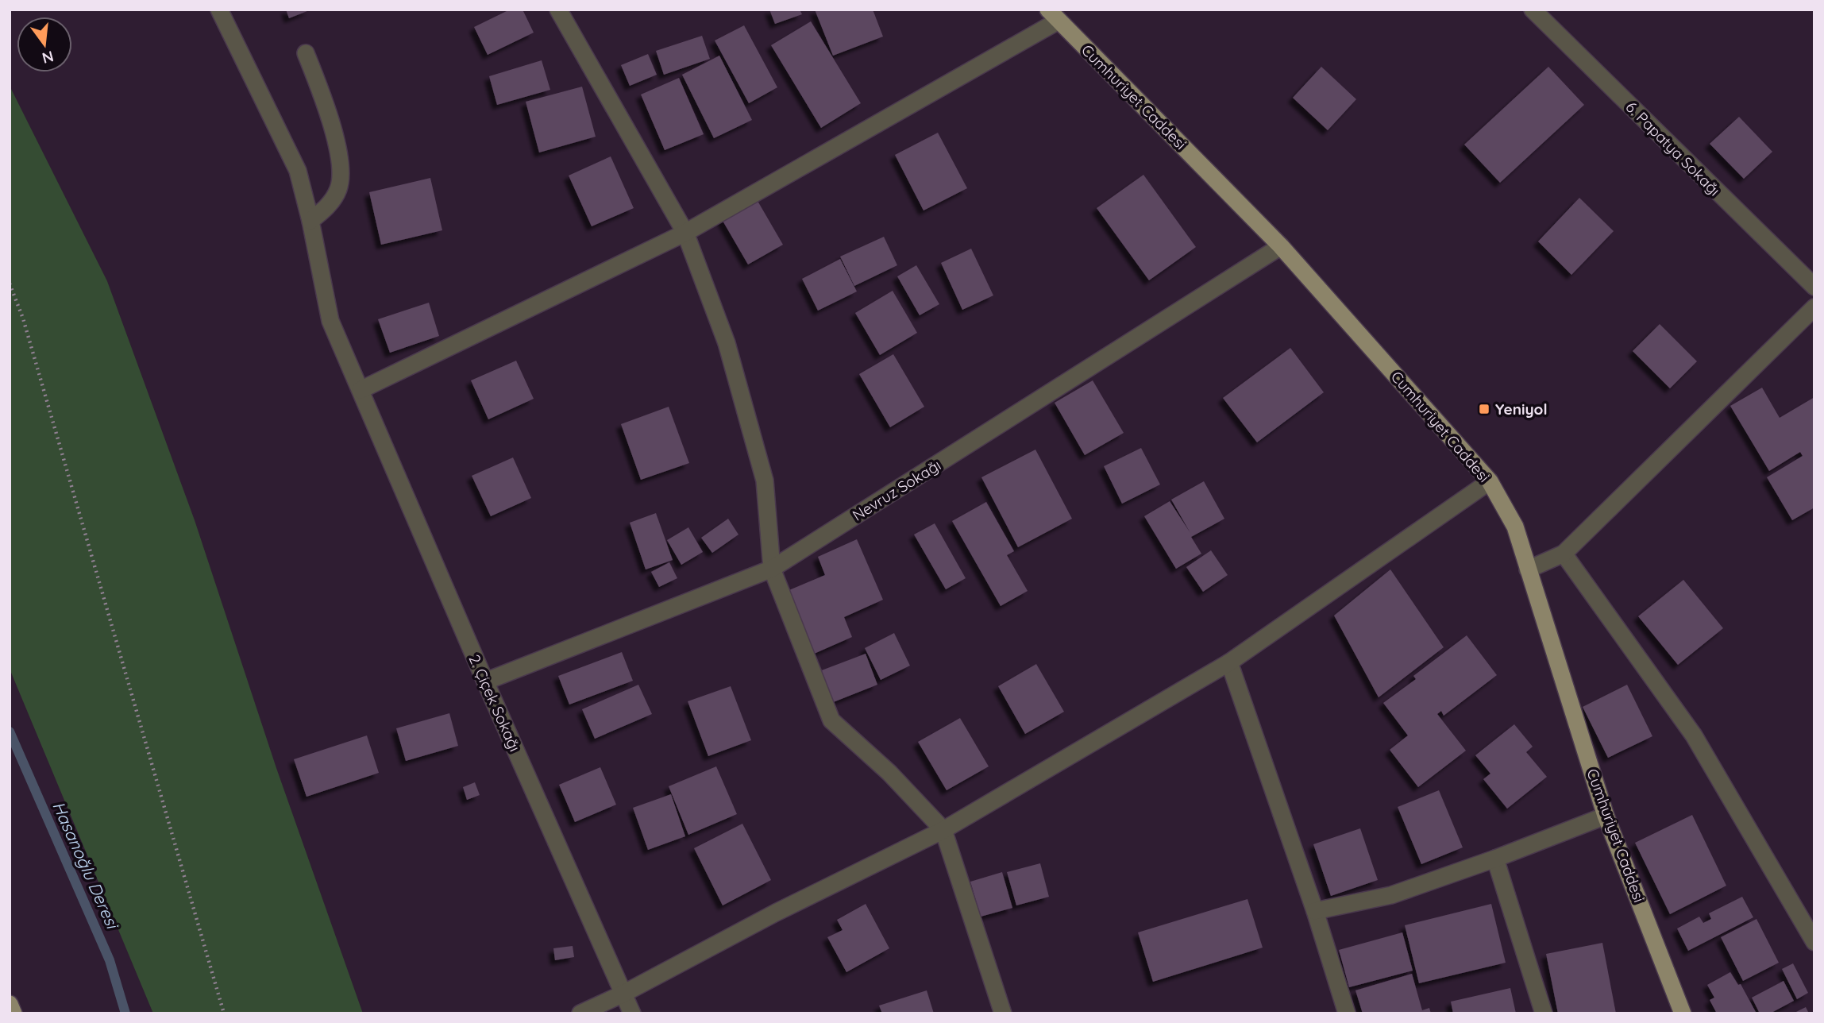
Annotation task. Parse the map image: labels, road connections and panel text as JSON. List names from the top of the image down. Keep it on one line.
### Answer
{"streets":{"main road":["Cumhuriyet Caddesi"],"street":["6. Papatya Sokağı","Nevruz Sokağı","2. Çiçek Sokağı"]},"crossings":[["Cumhuriyet Caddesi","Nevruz Sokağı"],["Nevruz Sokağı","2. Çiçek Sokağı"]],"water":["Hasanoğlu Deresi"],"places":{"transit":["Yeniyol"]},"north":"bottom"}
